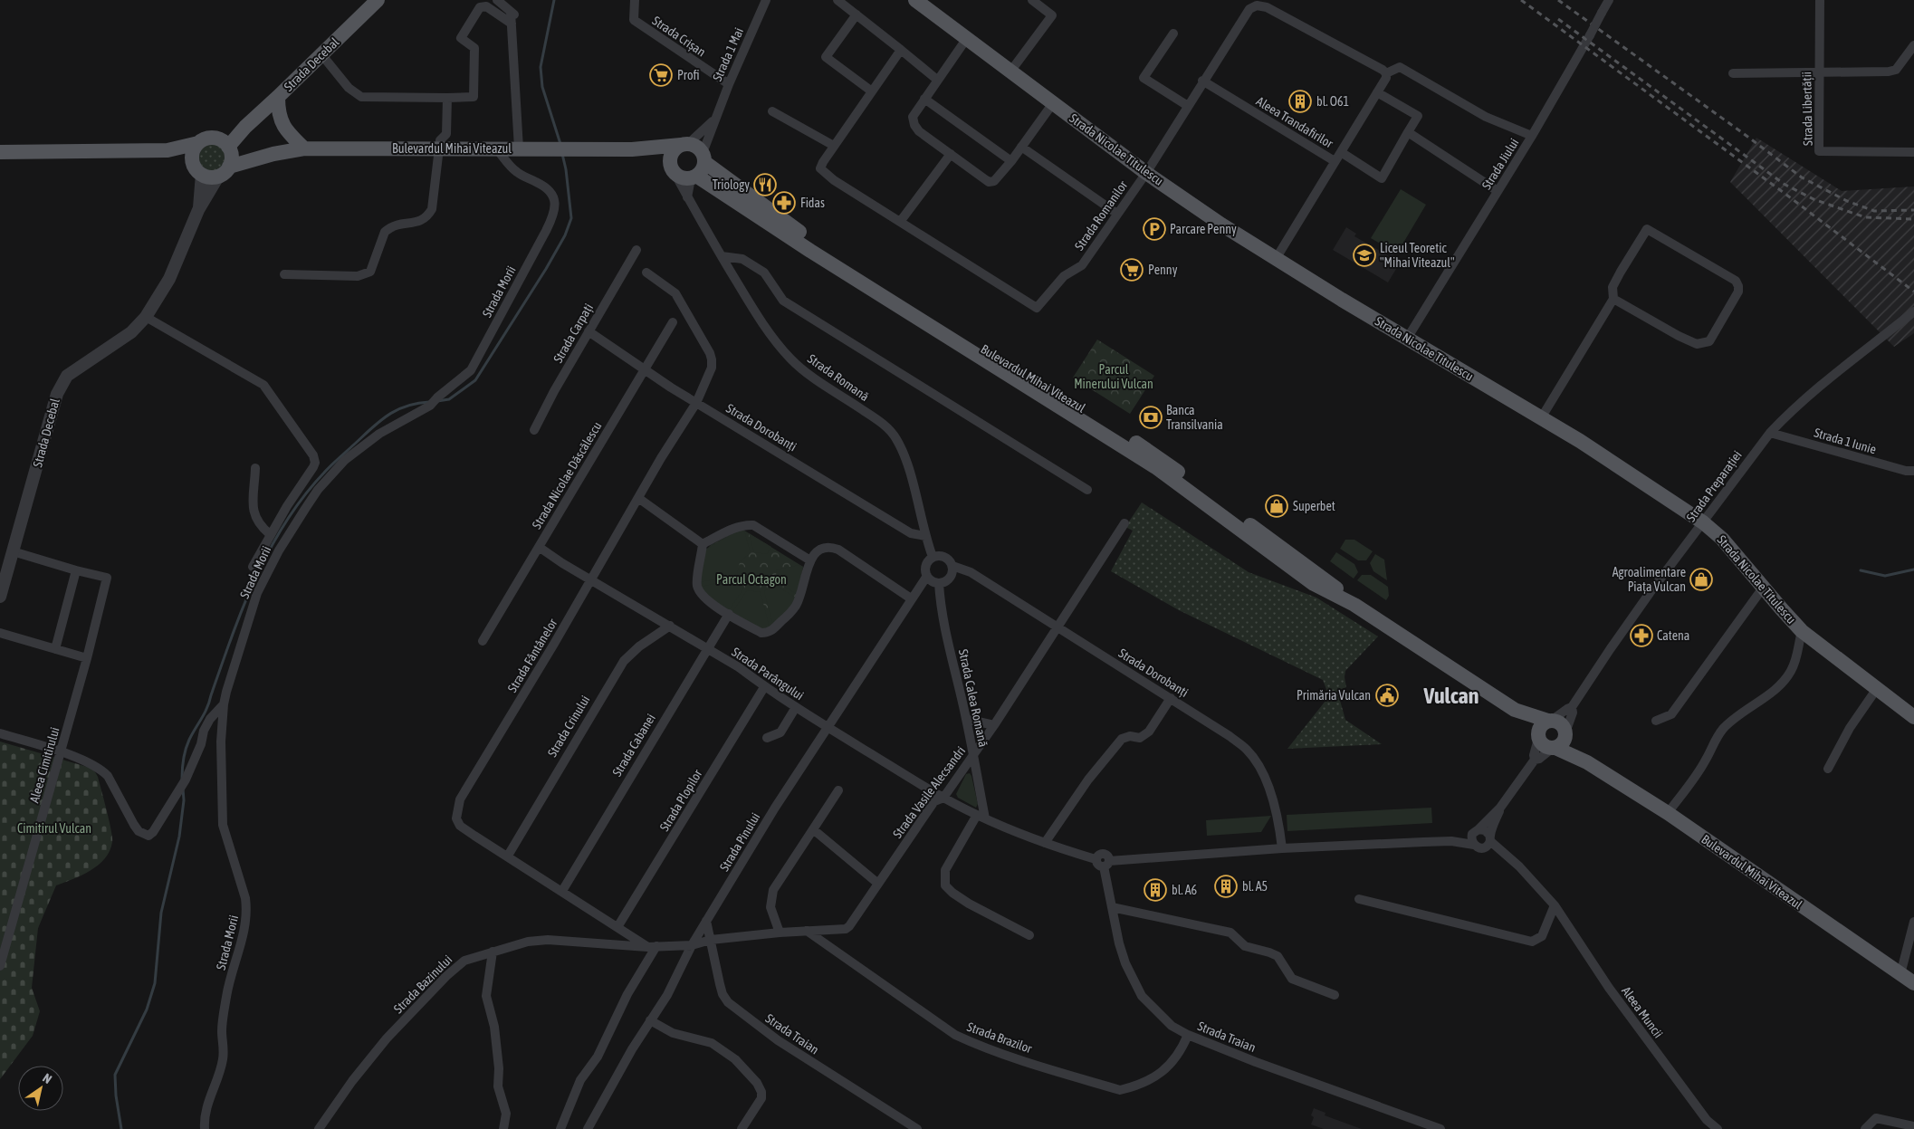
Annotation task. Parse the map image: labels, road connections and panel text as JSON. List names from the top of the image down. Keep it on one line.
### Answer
{"streets":{"main road":["Strada Decebal","Bulevardul Mihai Viteazul","Strada Nicolae Titulescu"],"street":["Strada Crișan","Strada 1 Mai","Strada Libertății","Aleea Trandafirilor","Strada Jiului","Strada Romanilor","Strada Morii","Strada Carpați","Strada Romană","Strada Dorobanți","Strada 1 Iunie","Strada Nicolae Dăscălescu","Strada Preparației","Strada Fântânelor","Strada Parângului","Strada Calea Romană","Strada Crinului","Strada Cabanei","Aleea Cimitirului","Strada Vasile Alecsandri","Strada Plopilor","Strada Pinului","Strada Bazinului","Aleea Muncii","Strada Traian","Strada Brazilor"]},"crossings":[["Strada Crișan","Strada 1 Mai"],["Strada 1 Mai","Bulevardul Mihai Viteazul"],["Strada 1 Mai","Strada Romană"],["Strada Decebal","Bulevardul Mihai Viteazul"],["Aleea Trandafirilor","Strada Romanilor"],["Bulevardul Mihai Viteazul","Strada Morii"],["Bulevardul Mihai Viteazul","Strada Romană"],["Bulevardul Mihai Viteazul","Strada Preparației"],["Strada Nicolae Titulescu","Strada Jiului"],["Strada Nicolae Titulescu","Strada Romanilor"],["Strada Nicolae Titulescu","Strada Preparației"],["Strada Carpați","Strada Dorobanți"],["Strada Romană","Strada Dorobanți"],["Strada Romană","Strada Calea Romană"],["Strada Romană","Strada Pinului"],["Strada Dorobanți","Strada Nicolae Dăscălescu"],["Strada Dorobanți","Strada Fântânelor"],["Strada Dorobanți","Strada Calea Romană"],["Strada Dorobanți","Strada Vasile Alecsandri"],["Strada Dorobanți","Strada Pinului"],["Strada 1 Iunie","Strada Preparației"],["Strada Nicolae Dăscălescu","Strada Parângului"],["Strada Fântânelor","Strada Parângului"],["Strada Fântânelor","Strada Crinului"],["Strada Fântânelor","Strada Cabanei"],["Strada Fântânelor","Strada Vasile Alecsandri"],["Strada Fântânelor","Strada Plopilor"],["Strada Fântânelor","Strada Bazinului"],["Strada Parângului","Strada Calea Romană"],["Strada Parângului","Strada Crinului"],["Strada Parângului","Strada Cabanei"],["Strada Parângului","Strada Vasile Alecsandri"],["Strada Parângului","Strada Plopilor"],["Strada Parângului","Strada Pinului"],["Strada Calea Romană","Strada Vasile Alecsandri"],["Strada Calea Romană","Strada Pinului"],["Strada Vasile Alecsandri","Strada Pinului"],["Strada Vasile Alecsandri","Strada Bazinului"],["Strada Vasile Alecsandri","Strada Traian"],["Strada Vasile Alecsandri","Strada Brazilor"],["Strada Pinului","Strada Traian"],["Strada Traian","Strada Brazilor"]],"districts":["Vulcan"],"parks":["Parcul Minerului Vulcan","Parcul Octagon","Cimitirul Vulcan"],"places":{"supermarket":["Profi","Penny"],"building":["bl. O61","bl. A5","bl. A6"],"restaurant":["Triology"],"pharmacy":["Fidas","Catena"],"parking":["Parcare Penny"],"school or university":["Liceul Teoretic \"Mihai Viteazul\""],"bank":["Banca Transilvania"],"shop":["Superbet","Agroalimentare Piața Vulcan"],"public building":["Primăria Vulcan"]},"north":"top right"}
